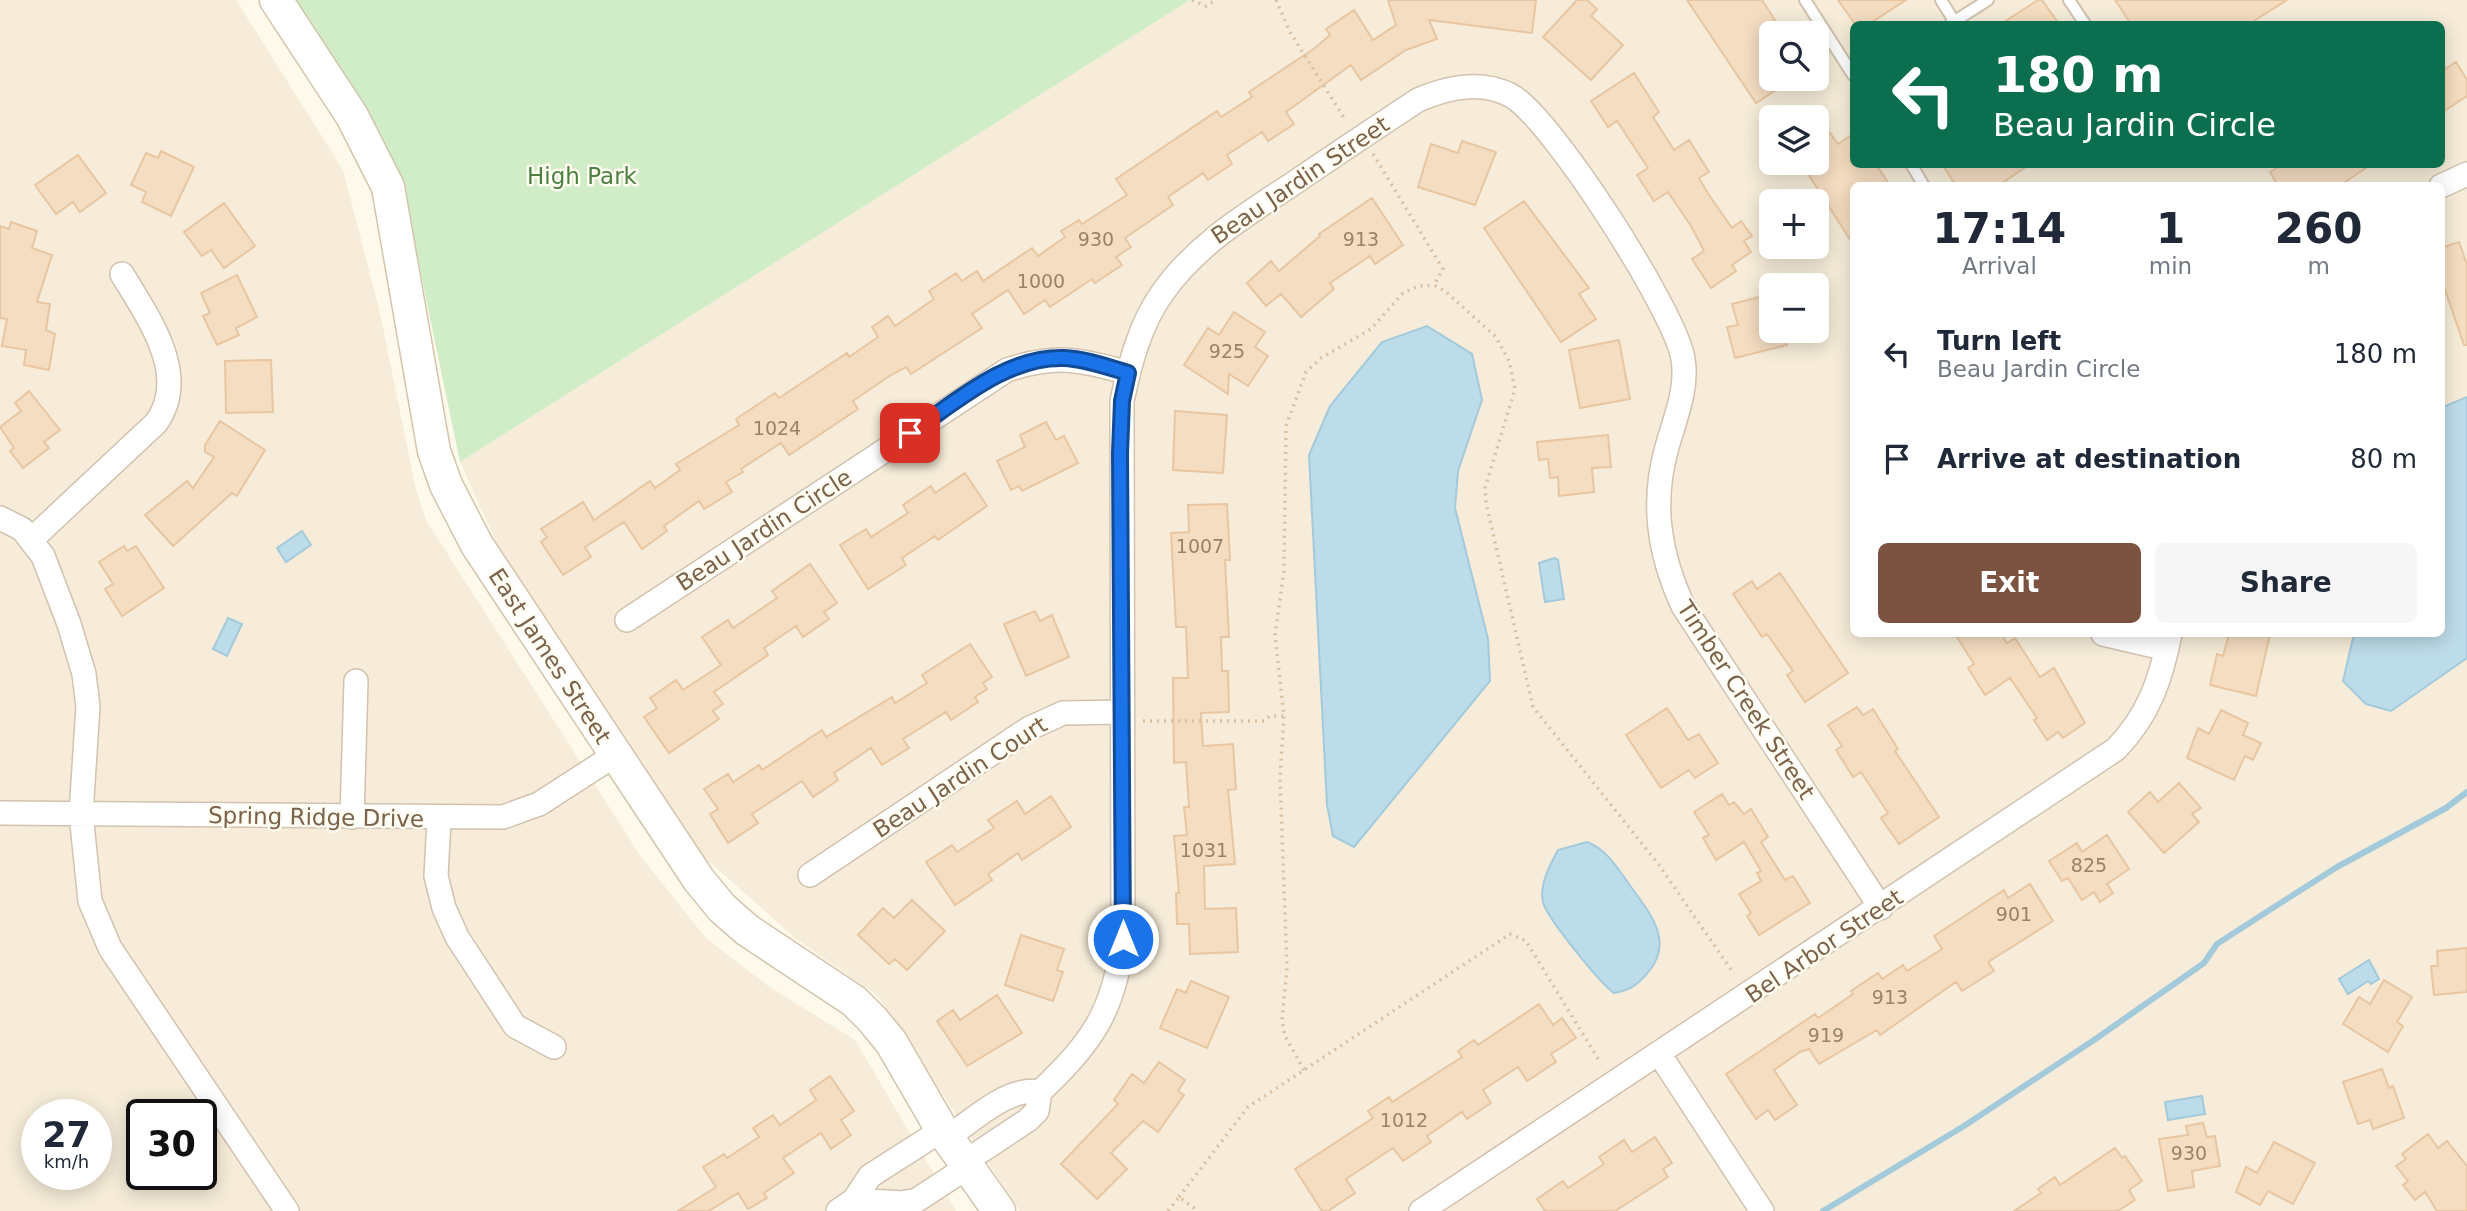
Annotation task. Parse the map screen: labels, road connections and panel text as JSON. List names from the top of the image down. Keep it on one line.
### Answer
{"streets":{"street":["Beau Jardin Street","Beau Jardin Circle","East James Street","Timber Creek Street","Beau Jardin Court","Spring Ridge Drive","Bel Arbor Street"]},"crossings":[["Beau Jardin Street","Beau Jardin Circle"],["Beau Jardin Street","Timber Creek Street"],["Beau Jardin Street","Beau Jardin Court"],["East James Street","Spring Ridge Drive"],["Timber Creek Street","Bel Arbor Street"]],"parks":["High Park"],"house_numbers":["930","913","1000","925","1024","1007","1031","825","901","913","919","1012","930"],"page":{"map_buttons":["+","−"],"turn":["180 m","Beau Jardin Circle"],"eta":["17:14","Arrival","1","min","260","m"],"list":[{"name":"Turn left","note":"Beau Jardin Circle","value":"180 m"},{"name":"Arrive at destination","value":"80 m"}],"buttons":["Exit","Share"],"speed":"27 km/h","limit":"30"}}
